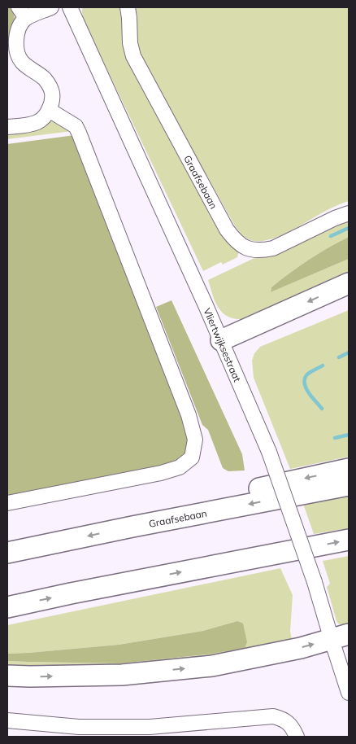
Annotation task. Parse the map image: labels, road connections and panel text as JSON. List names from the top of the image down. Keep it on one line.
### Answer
{"streets":{"highway":["Graafsebaan"],"street":["Vliertwijksestraat"]},"one_way":["Graafsebaan"]}
